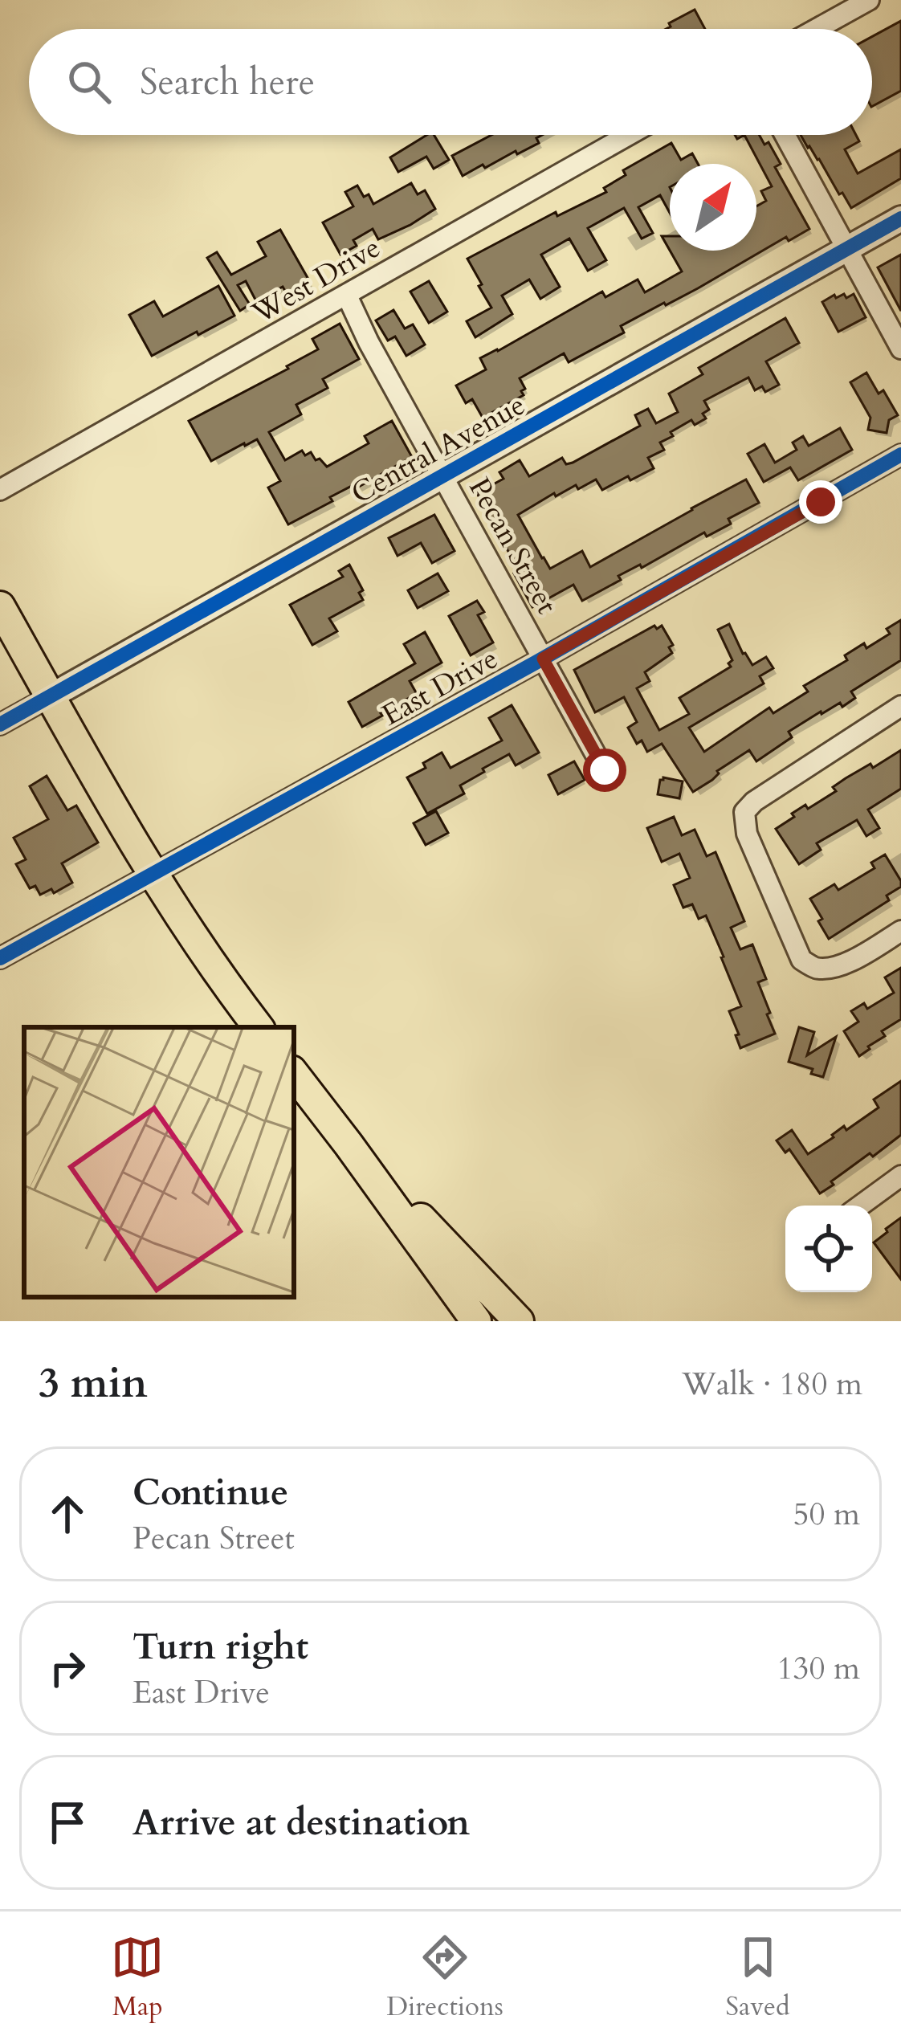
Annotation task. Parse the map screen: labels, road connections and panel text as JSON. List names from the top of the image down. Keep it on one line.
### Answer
{"streets":{"street":["West Drive","Central Avenue","Pecan Street","East Drive"]},"crossings":[["West Drive","Pecan Street"],["Central Avenue","Pecan Street"],["Pecan Street","East Drive"]],"north":"top right","page":{"search":"Search here","heading":["3 min","Walk · 180 m"],"list":[["Continue","Pecan Street","50 m"],["Turn right","East Drive","130 m"],"Arrive at destination"],"nav":["Map","Directions","Saved"]}}
